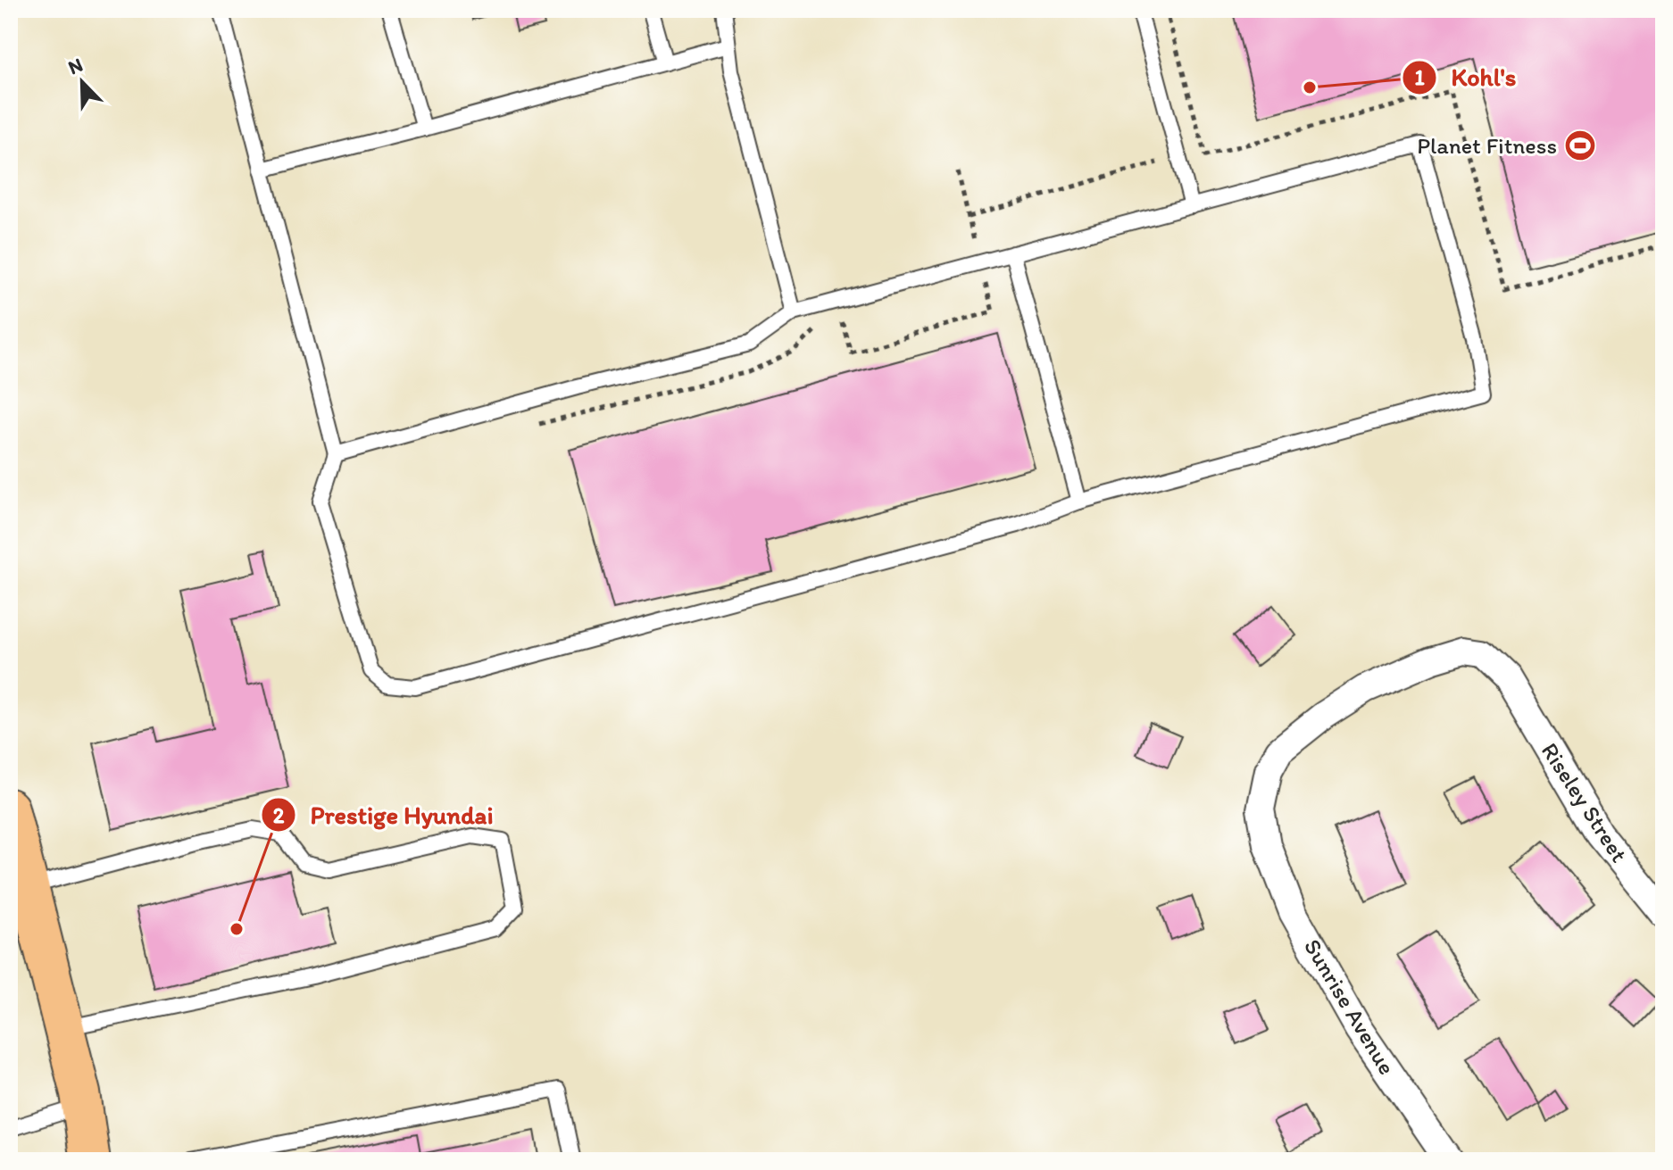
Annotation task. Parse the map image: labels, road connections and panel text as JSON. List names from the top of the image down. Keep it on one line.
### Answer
{"streets":{"street":["Riseley Street","Sunrise Avenue"]},"crossings":[["Riseley Street","Sunrise Avenue"]],"places":{"other":["Kohl's","Prestige Hyundai"],"sports":["Planet Fitness"]},"north":"top left"}
